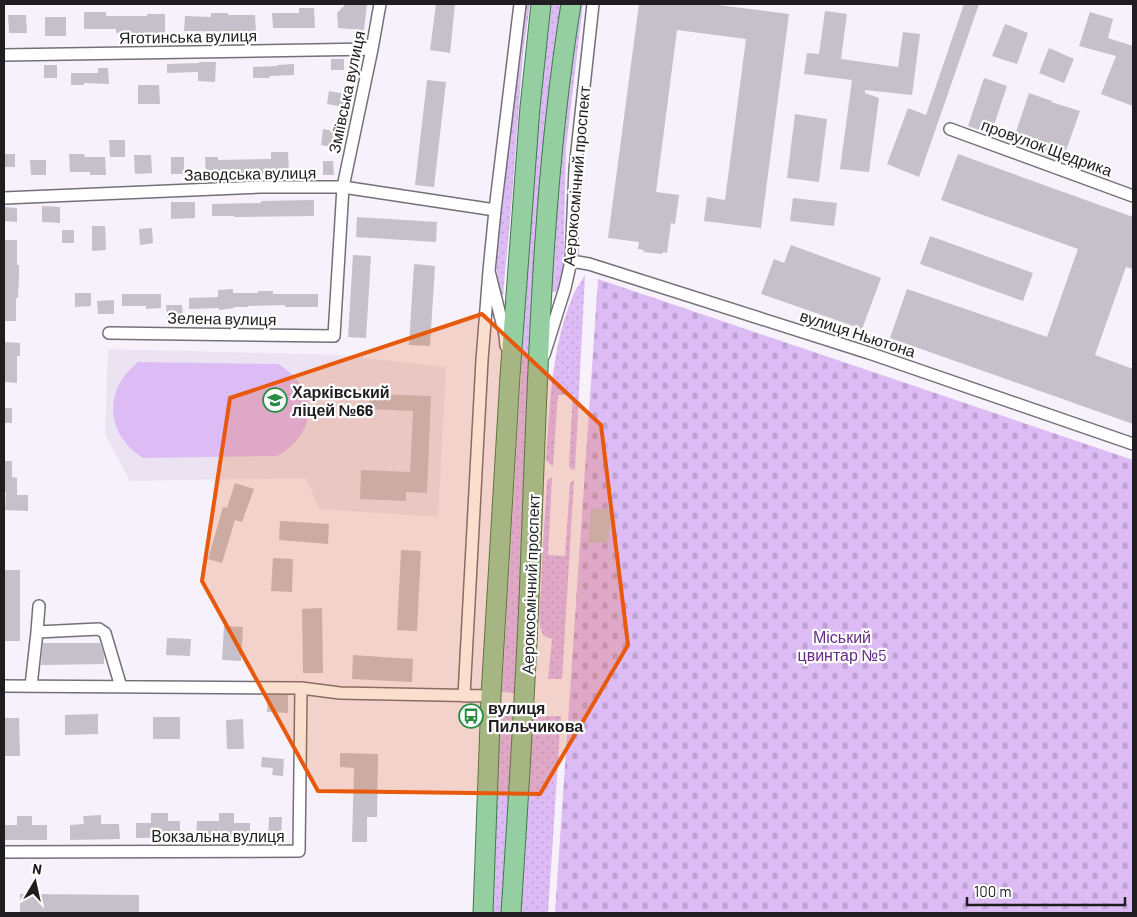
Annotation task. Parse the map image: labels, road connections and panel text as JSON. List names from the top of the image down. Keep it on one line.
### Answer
{"streets":{"main road":["Аерокосмічний проспект"],"street":["Яготинська вулиця","Зміївська вулиця","провулок Щедрика","Заводська вулиця","Зелена вулиця","вулиця Ньютона","Вокзальна вулиця"]},"crossings":[["Яготинська вулиця","Зміївська вулиця"],["Зміївська вулиця","Заводська вулиця"],["Зміївська вулиця","Зелена вулиця"],["Заводська вулиця","Аерокосмічний проспект"],["Аерокосмічний проспект","вулиця Ньютона"]],"parks":["Міський цвинтар №5"],"places":{"school or university":["Харківський ліцей №66"],"bus stop":["вулиця Пильчикова"]},"scale_bar":"100 m","north":"top"}
